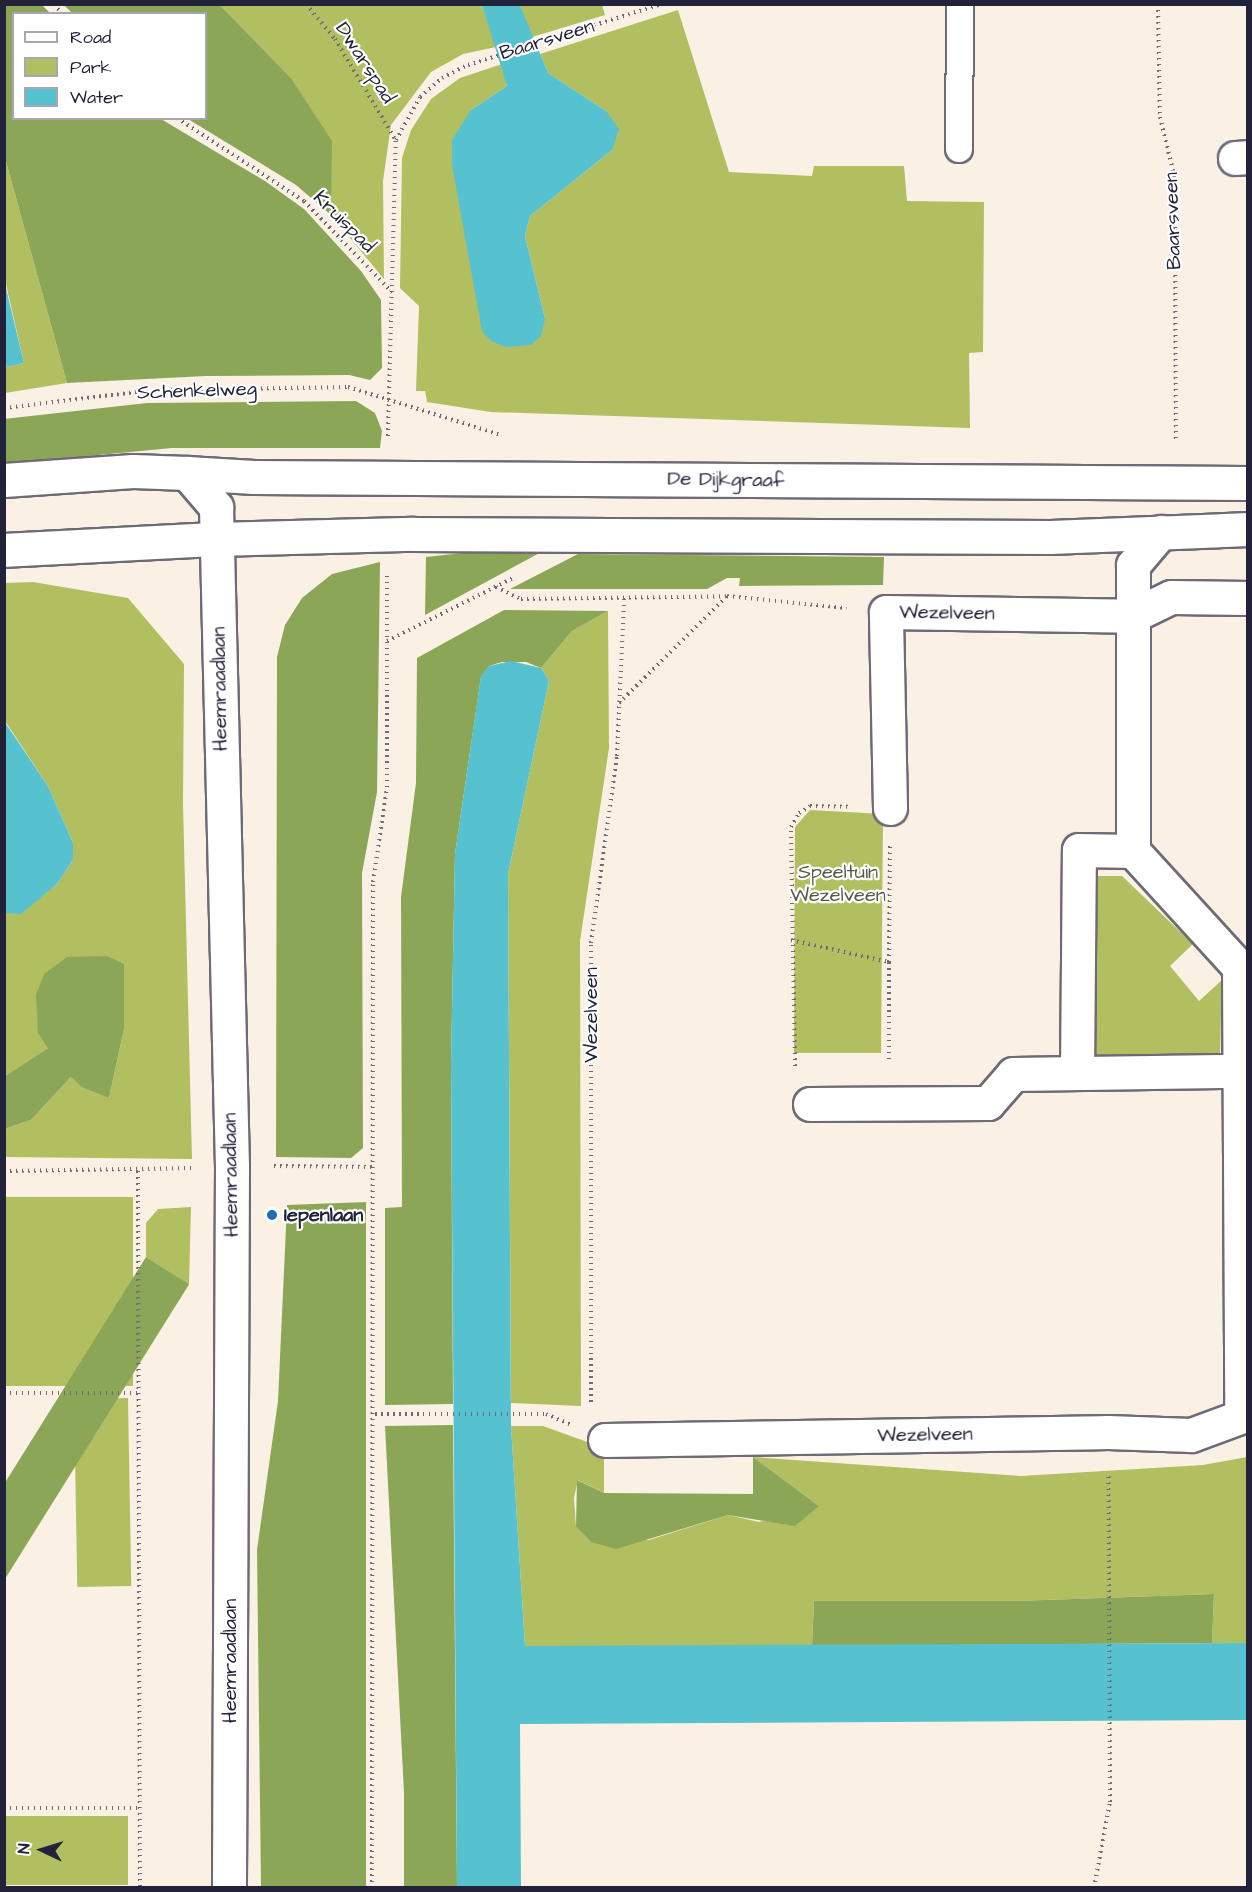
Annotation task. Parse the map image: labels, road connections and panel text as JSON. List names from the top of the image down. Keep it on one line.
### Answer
{"streets":{"street":["De Dijkgraaf","Wezelveen","Heemraadlaan"],"path":["Baarsveen","Dwarspad","Kruispad","Schenkelweg"]},"crossings":[["Baarsveen","Dwarspad"],["Kruispad","Schenkelweg"]],"parks":["Speeltuin Wezelveen"],"places":["Iepenlaan"],"legend":["Road","Park","Water"],"north":"left"}
